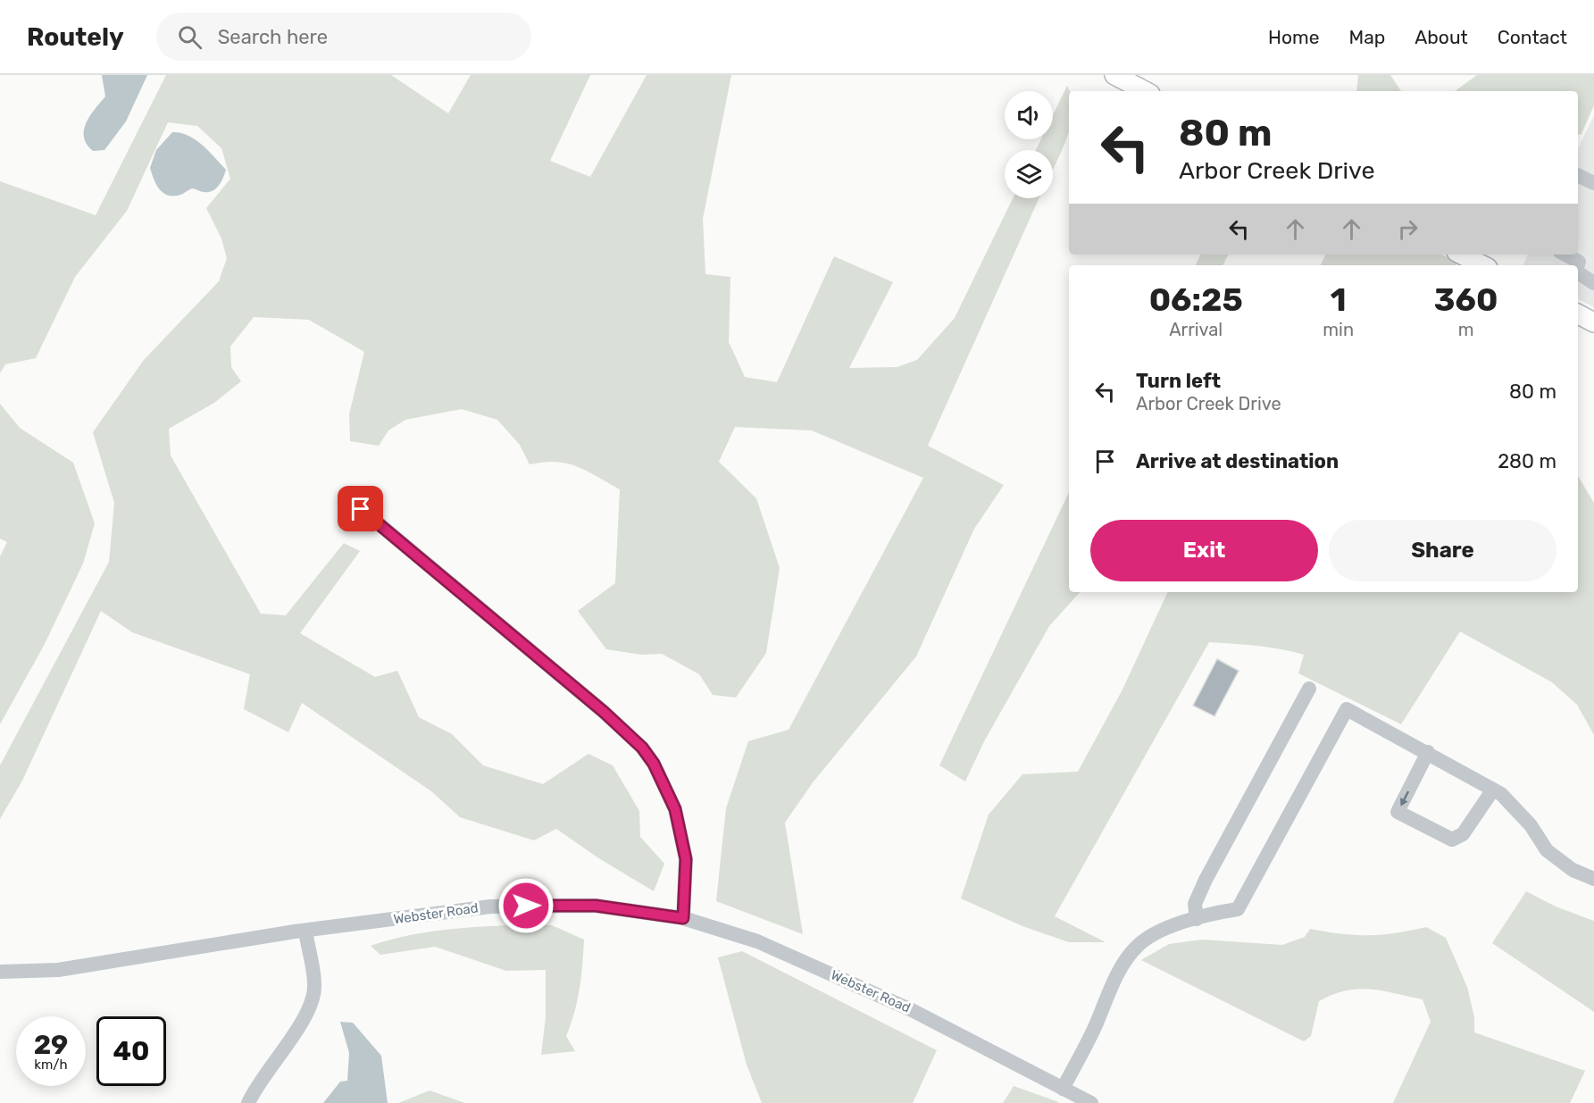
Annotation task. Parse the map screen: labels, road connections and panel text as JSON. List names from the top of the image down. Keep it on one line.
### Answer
{"streets":{"street":["Webster Road"]},"page":{"header":"Routely","search":"Search here","nav":["Home","Map","About","Contact"],"turn":["80 m","Arbor Creek Drive"],"eta":["06:25","Arrival","1","min","360","m"],"list":[{"name":"Turn left","note":"Arbor Creek Drive","value":"80 m"},{"name":"Arrive at destination","value":"280 m"}],"buttons":["Exit","Share"],"speed":"29 km/h","limit":"40"}}
